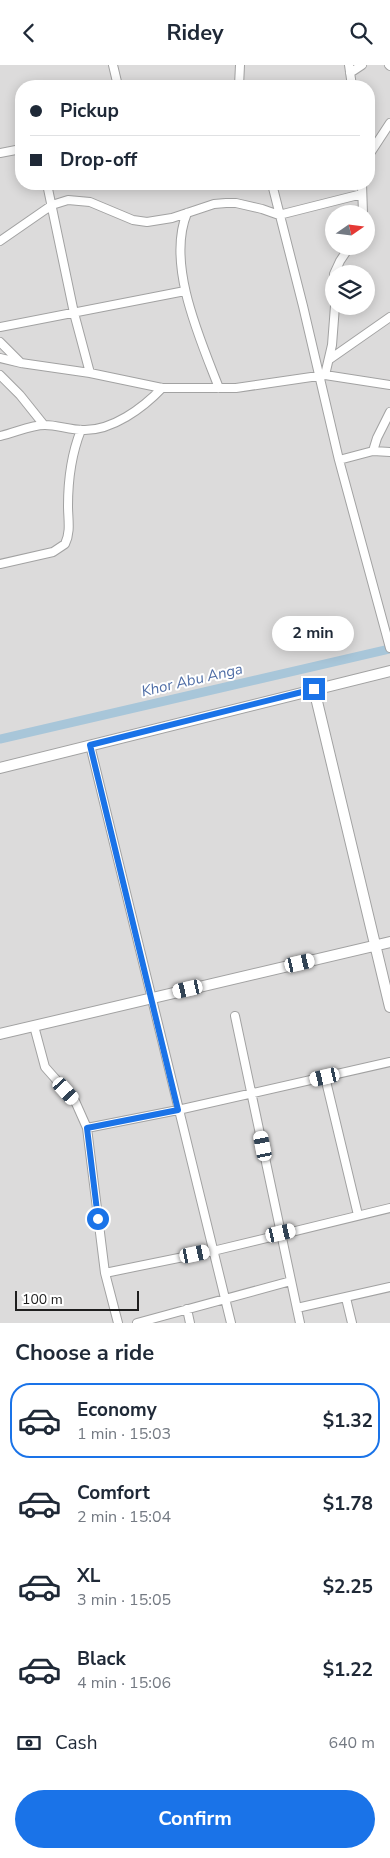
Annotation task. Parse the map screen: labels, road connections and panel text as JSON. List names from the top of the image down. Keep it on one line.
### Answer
{"water":["Khor Abu Anga"],"scale_bar":"100 m","north":"right","page":{"header":"Ridey","banner":["Pickup","Drop-off"],"bubble":"2 min","scale":"100 m","heading":"Choose a ride","list":[{"name":"Economy","note":"1 min · 15:03","value":"$1.32"},{"name":"Comfort","note":"2 min · 15:04","value":"$1.78"},{"name":"XL","note":"3 min · 15:05","value":"$2.25"},{"name":"Black","note":"4 min · 15:06","value":"$1.22"}],"pay":["Cash","640 m"],"buttons":"Confirm"}}
